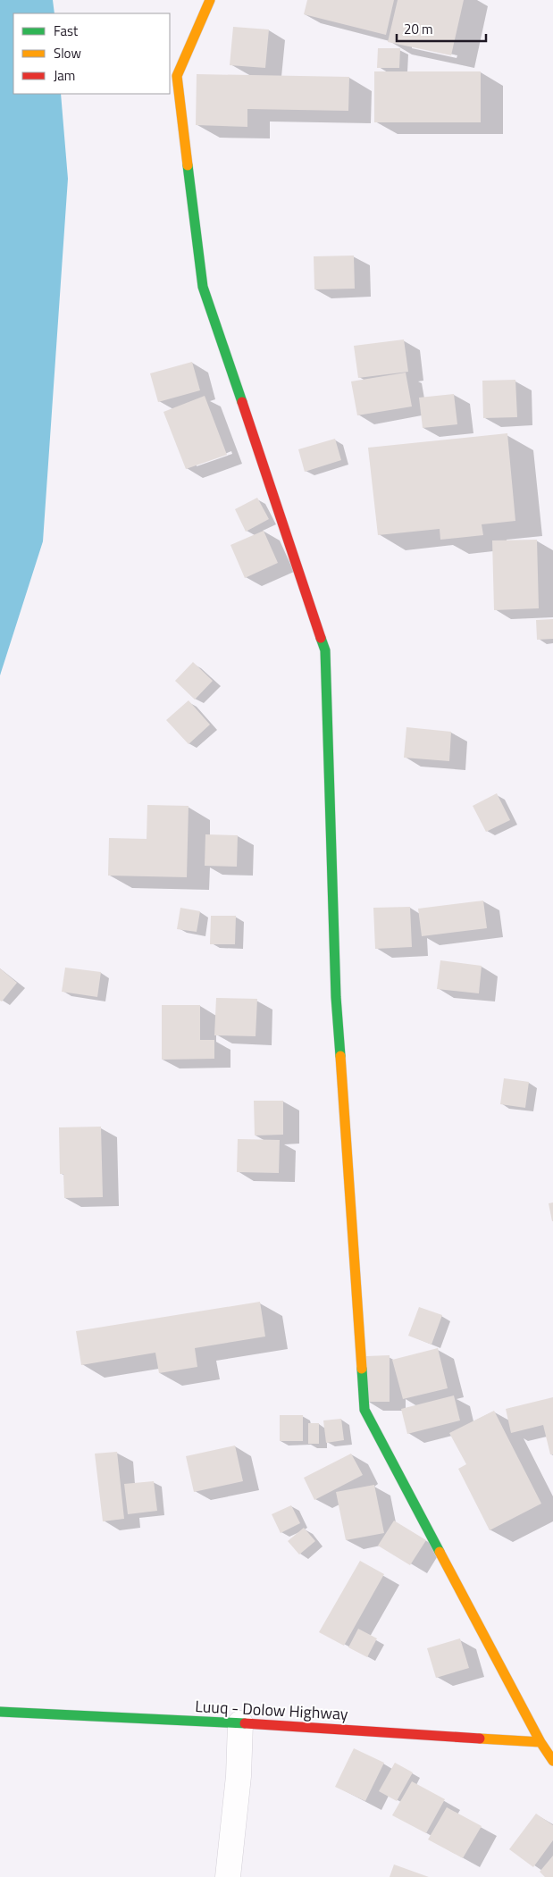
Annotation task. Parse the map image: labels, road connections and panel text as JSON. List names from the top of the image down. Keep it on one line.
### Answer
{"streets":{"street":["Luuq - Dolow Highway"]},"legend":["Fast","Slow","Jam"],"scale_bar":"20 m"}
